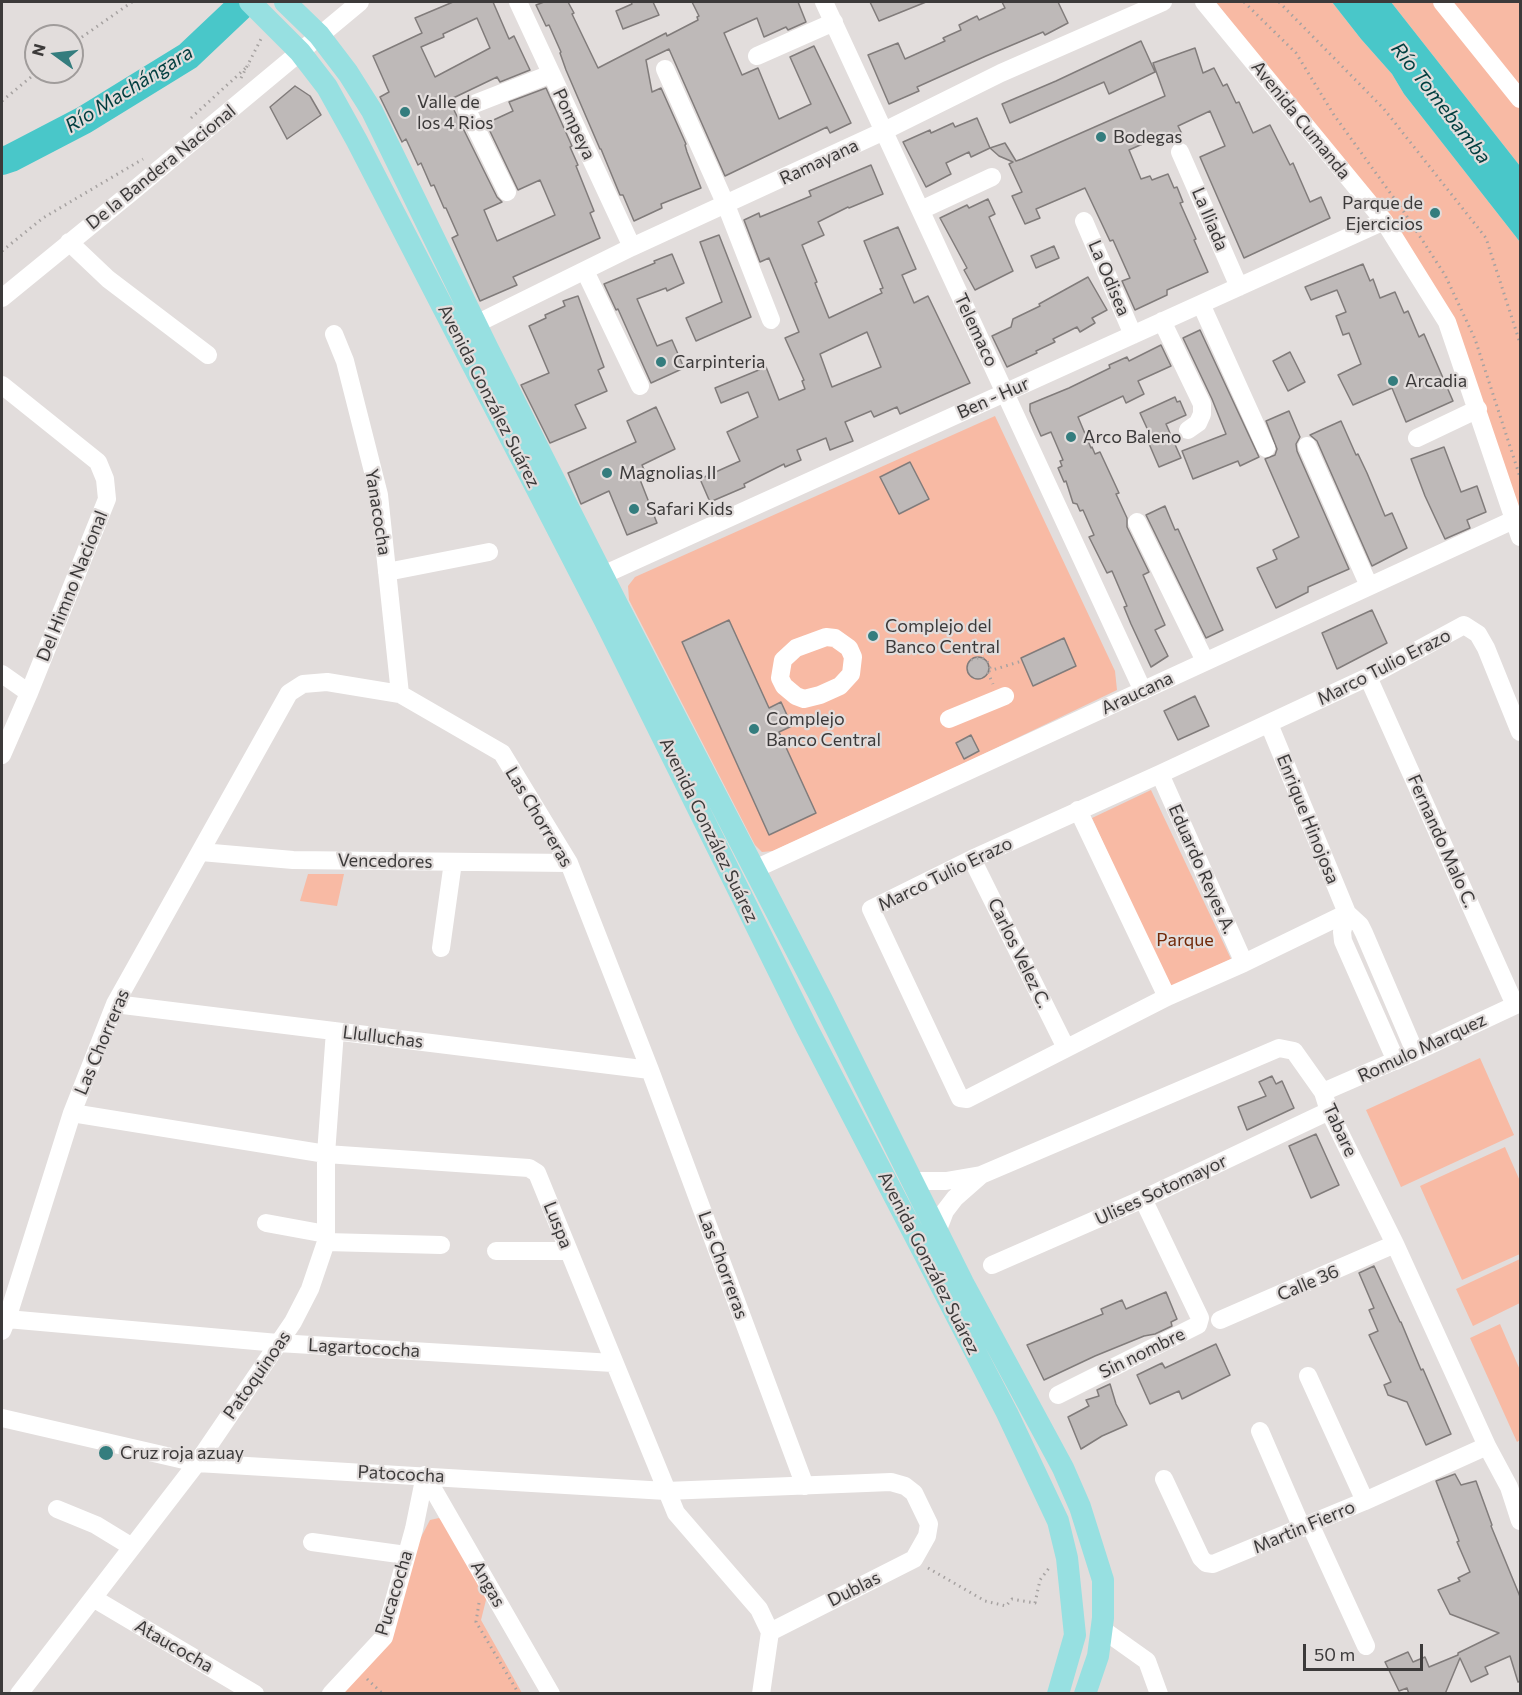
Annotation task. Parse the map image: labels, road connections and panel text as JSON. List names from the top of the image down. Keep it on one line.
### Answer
{"streets":{"main road":["Avenida González Suárez"],"street":["Avenida Cumanda","Pompeya","Ramayana","De la Bandera Nacional","La Iliada","La Odisea","Telemaco","Ben - Hur","Yanacocha","Del Himno Nacional","Marco Tulio Erazo","Araucana","Las Chorreras","Enrique Hinojosa","Fernando Malo C.","Vencedores","Eduardo Reyes A.","Carlos Velez C.","Llulluchas","Romulo Marquez","Tabare","Ulises Sotomayor","Luspa","Calle 36","Lagartococha","Sin nombre","Patoquinoas","Patococha","Martin Fierro","Angas","Dublas","Pucacocha","Ataucocha"]},"crossings":[["Avenida Cumanda","Ben - Hur"],["Avenida Cumanda","Araucana"],["Pompeya","Ramayana"],["Ramayana","Telemaco"],["Ramayana","Avenida González Suárez"],["De la Bandera Nacional","Avenida González Suárez"],["La Iliada","Ben - Hur"],["La Odisea","Ben - Hur"],["Telemaco","Ben - Hur"],["Telemaco","Araucana"],["Avenida González Suárez","Ben - Hur"],["Avenida González Suárez","Araucana"],["Avenida González Suárez","Tabare"],["Yanacocha","Las Chorreras"],["Marco Tulio Erazo","Enrique Hinojosa"],["Marco Tulio Erazo","Fernando Malo C."],["Marco Tulio Erazo","Eduardo Reyes A."],["Marco Tulio Erazo","Carlos Velez C."],["Las Chorreras","Vencedores"],["Las Chorreras","Llulluchas"],["Las Chorreras","Luspa"],["Las Chorreras","Lagartococha"],["Las Chorreras","Patococha"],["Enrique Hinojosa","Romulo Marquez"],["Fernando Malo C.","Romulo Marquez"],["Llulluchas","Patoquinoas"],["Romulo Marquez","Tabare"],["Tabare","Ulises Sotomayor"],["Tabare","Calle 36"],["Tabare","Martin Fierro"],["Ulises Sotomayor","Sin nombre"],["Luspa","Lagartococha"],["Luspa","Patoquinoas"],["Luspa","Patococha"],["Luspa","Dublas"],["Lagartococha","Patoquinoas"],["Patoquinoas","Patococha"],["Patoquinoas","Ataucocha"],["Patococha","Angas"],["Patococha","Dublas"],["Patococha","Pucacocha"],["Angas","Pucacocha"]],"water":["Río Machángara","Río Tomebamba"],"parks":["Parque"],"places":["Valle de los 4 Rios","Bodegas","Parque de Ejercicios","Carpinteria","Arcadia","Arco Baleno","Magnolias II","Safari Kids","Complejo del Banco Central","Complejo Banco Central","Cruz roja azuay"],"scale_bar":"50 m","north":"left"}
